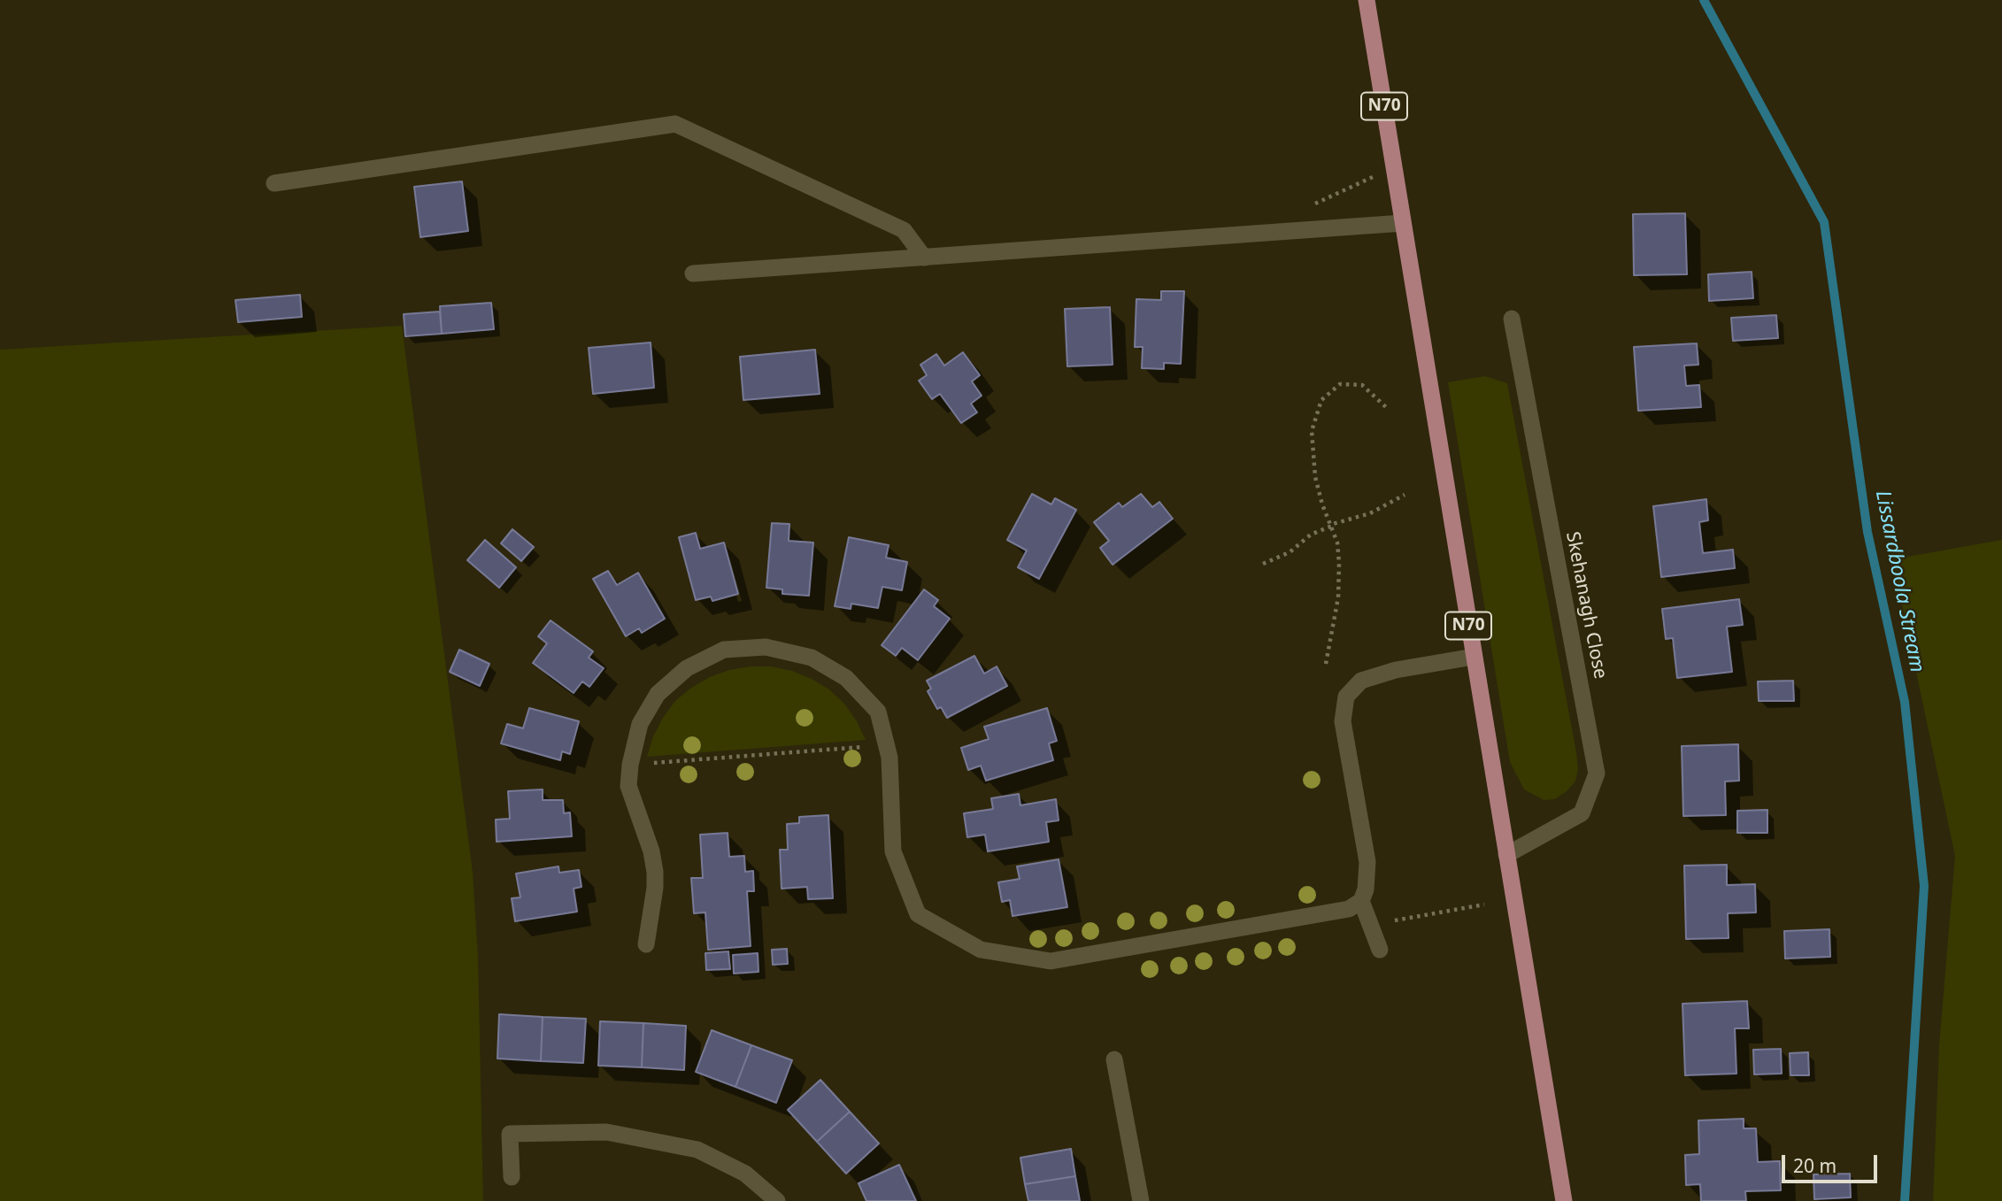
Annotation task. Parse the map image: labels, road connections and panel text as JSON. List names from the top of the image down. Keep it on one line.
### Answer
{"streets":{"main road":["N70"],"street":["Skehanagh Close"]},"crossings":[["N70","Skehanagh Close"]],"water":["Lissardboola Stream"],"scale_bar":"20 m"}
